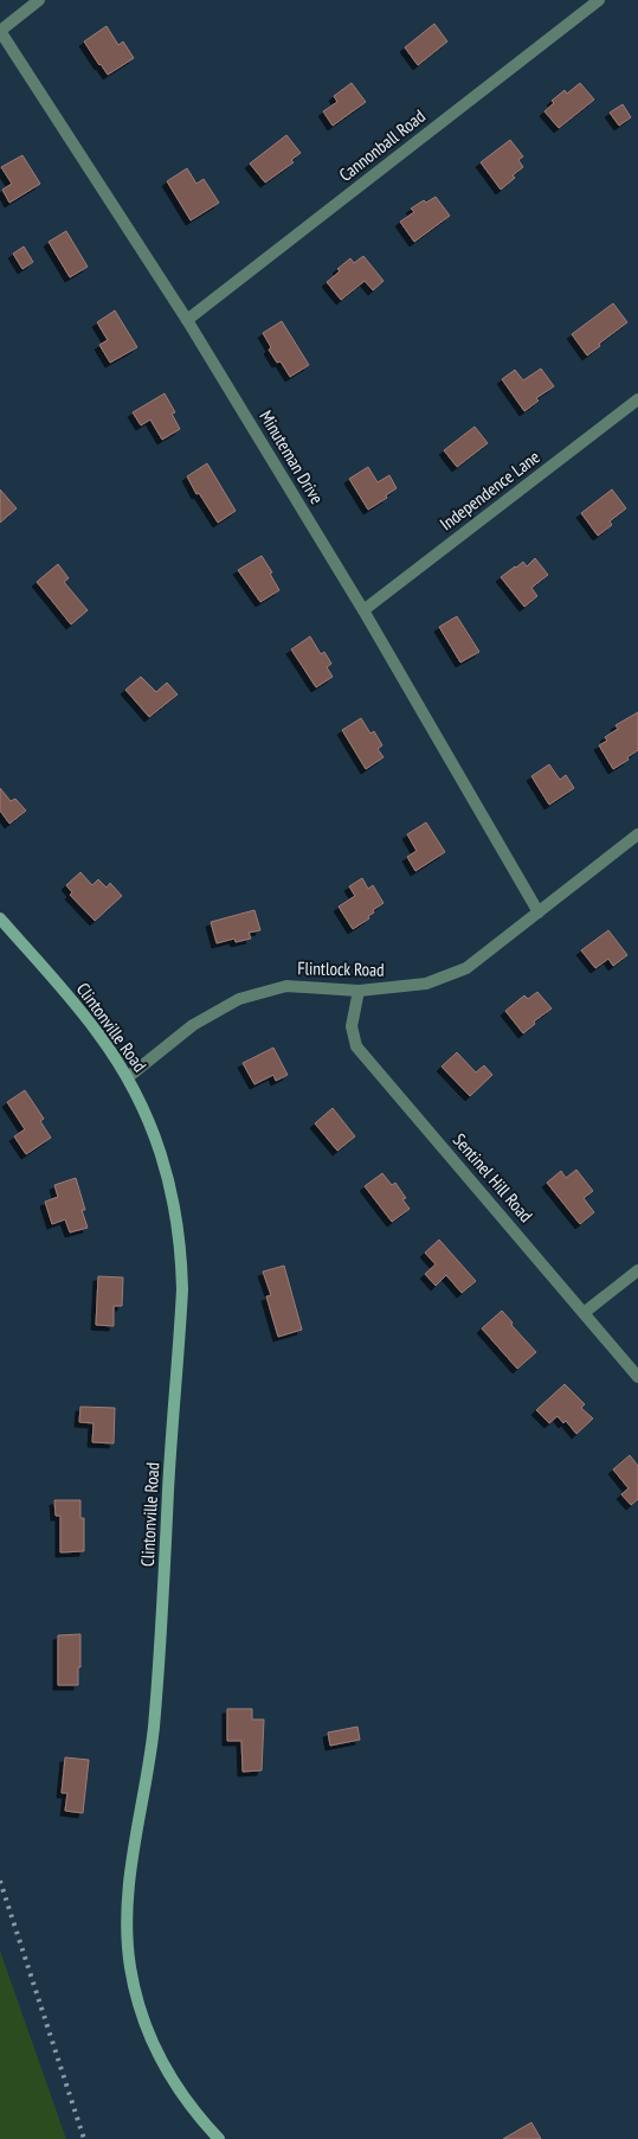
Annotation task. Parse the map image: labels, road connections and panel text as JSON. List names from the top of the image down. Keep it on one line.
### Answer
{"streets":{"street":["Cannonball Road","Minuteman Drive","Independence Lane","Flintlock Road","Clintonville Road","Sentinel Hill Road"]},"crossings":[["Cannonball Road","Minuteman Drive"],["Minuteman Drive","Independence Lane"],["Minuteman Drive","Flintlock Road"],["Flintlock Road","Clintonville Road"],["Flintlock Road","Sentinel Hill Road"]]}
